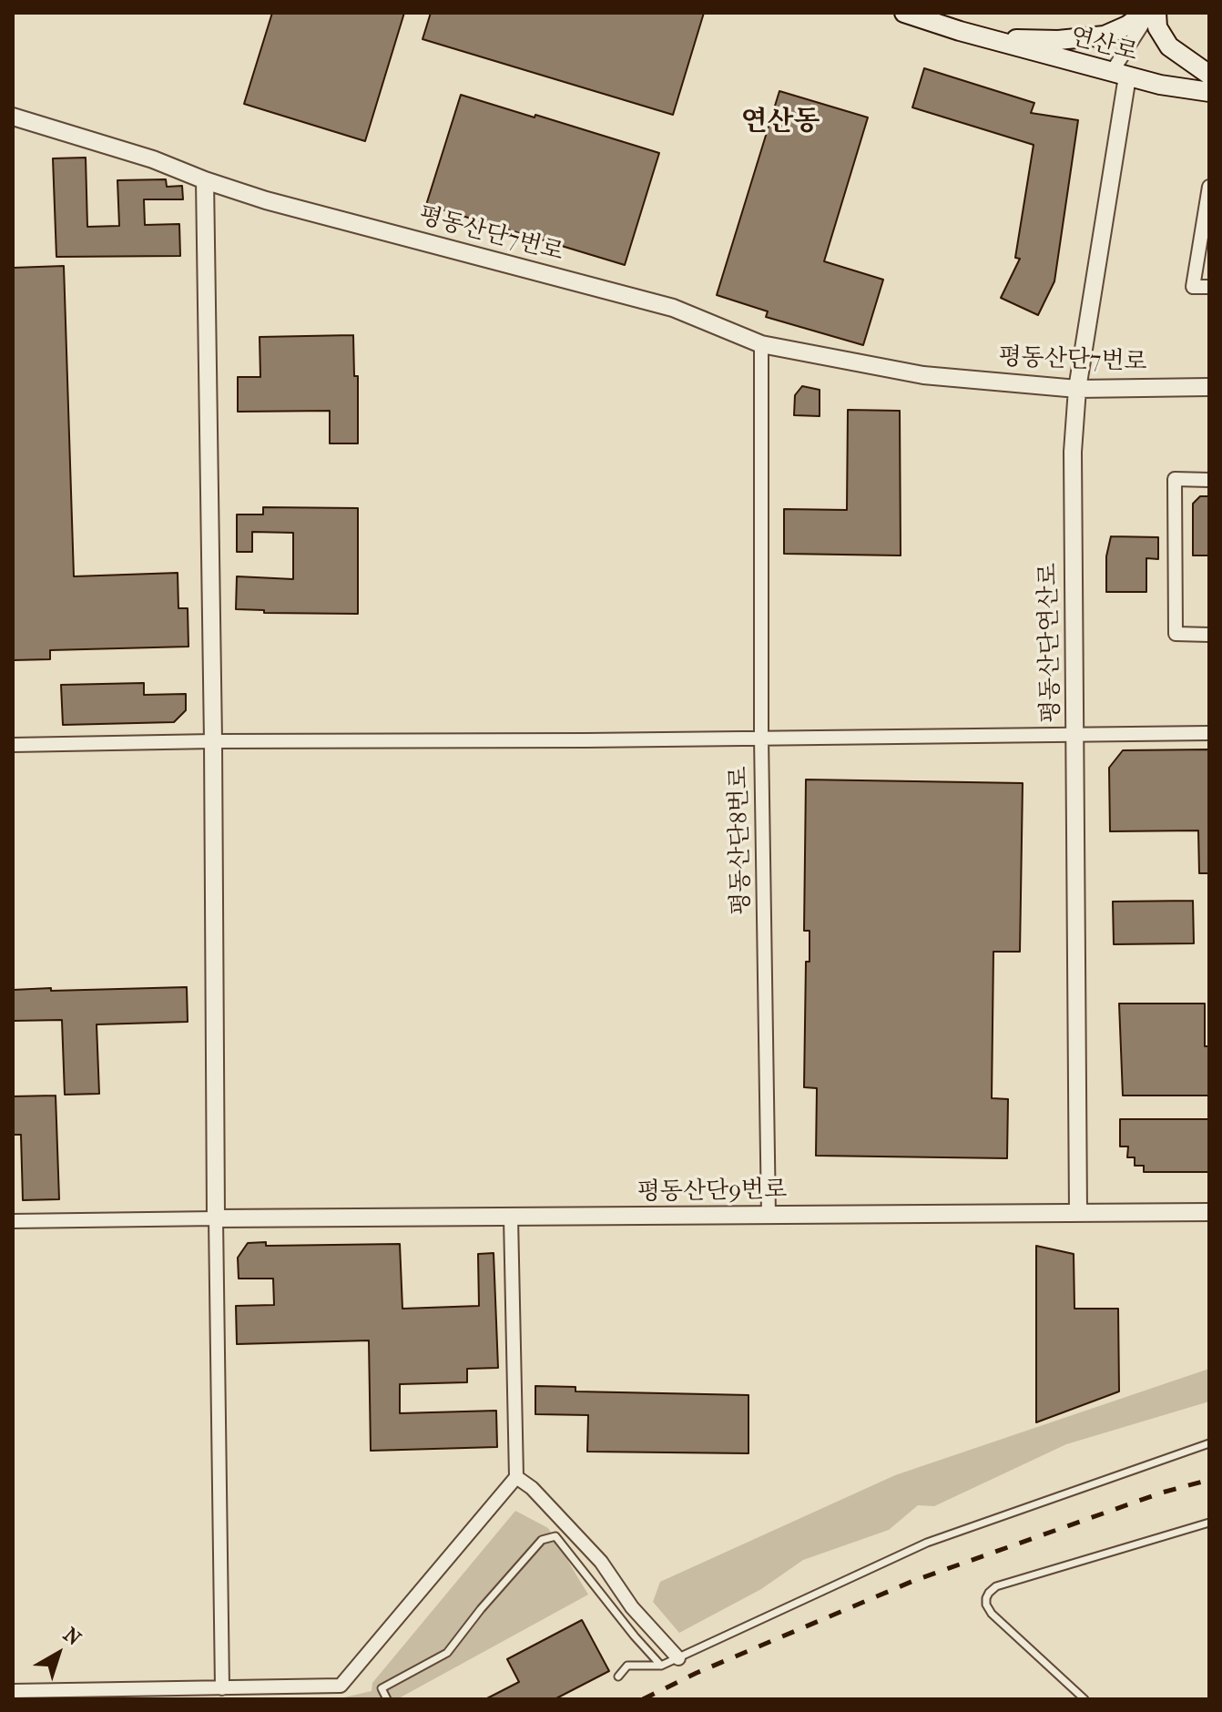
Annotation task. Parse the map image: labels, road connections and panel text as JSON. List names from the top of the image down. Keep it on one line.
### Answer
{"streets":{"main road":["연산로"],"street":["평동산단7번로","평동산단연산로","평동산단8번로","평동산단9번로"]},"crossings":[["연산로","평동산단연산로"],["평동산단7번로","평동산단연산로"],["평동산단연산로","평동산단8번로"],["평동산단연산로","평동산단9번로"],["평동산단8번로","평동산단9번로"]],"districts":["연산동"],"north":"top right"}
